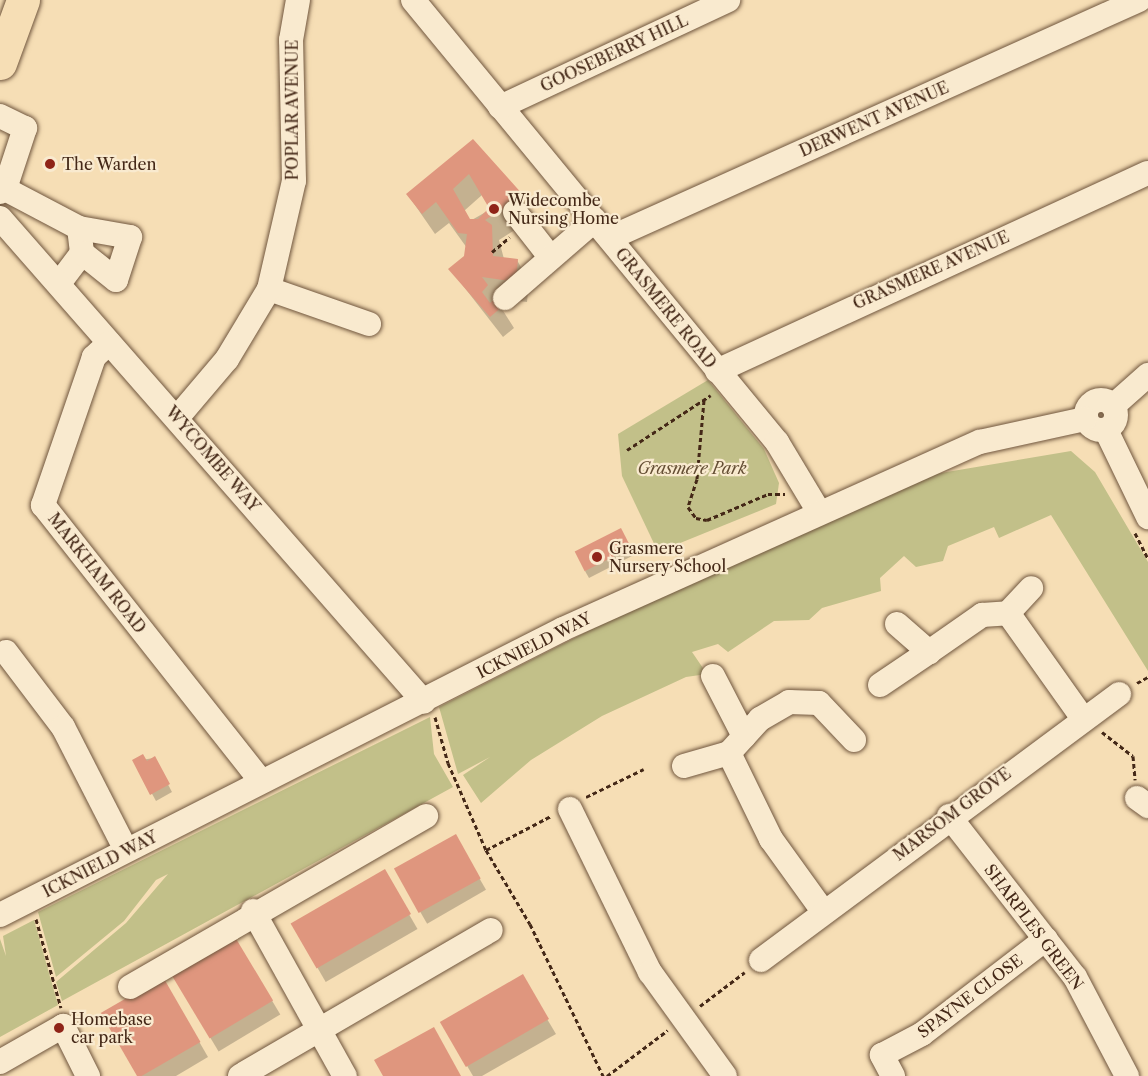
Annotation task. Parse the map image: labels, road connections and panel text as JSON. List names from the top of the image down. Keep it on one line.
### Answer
{"streets":{"street":["GOOSEBERRY HILL","POPLAR AVENUE","DERWENT AVENUE","GRASMERE AVENUE","GRASMERE ROAD","WYCOMBE WAY","MARKHAM ROAD","ICKNIELD WAY","MARSOM GROVE","SHARPLES GREEN","SPAYNE CLOSE"]},"crossings":[["GOOSEBERRY HILL","GRASMERE ROAD"],["POPLAR AVENUE","WYCOMBE WAY"],["DERWENT AVENUE","GRASMERE ROAD"],["GRASMERE AVENUE","GRASMERE ROAD"],["GRASMERE ROAD","ICKNIELD WAY"],["WYCOMBE WAY","MARKHAM ROAD"],["WYCOMBE WAY","ICKNIELD WAY"],["MARKHAM ROAD","ICKNIELD WAY"],["MARSOM GROVE","SHARPLES GREEN"],["SHARPLES GREEN","SPAYNE CLOSE"]],"parks":["Grasmere Park"],"places":["The Warden","Widecombe Nursing Home","Grasmere Nursery School","Homebase car park"]}
